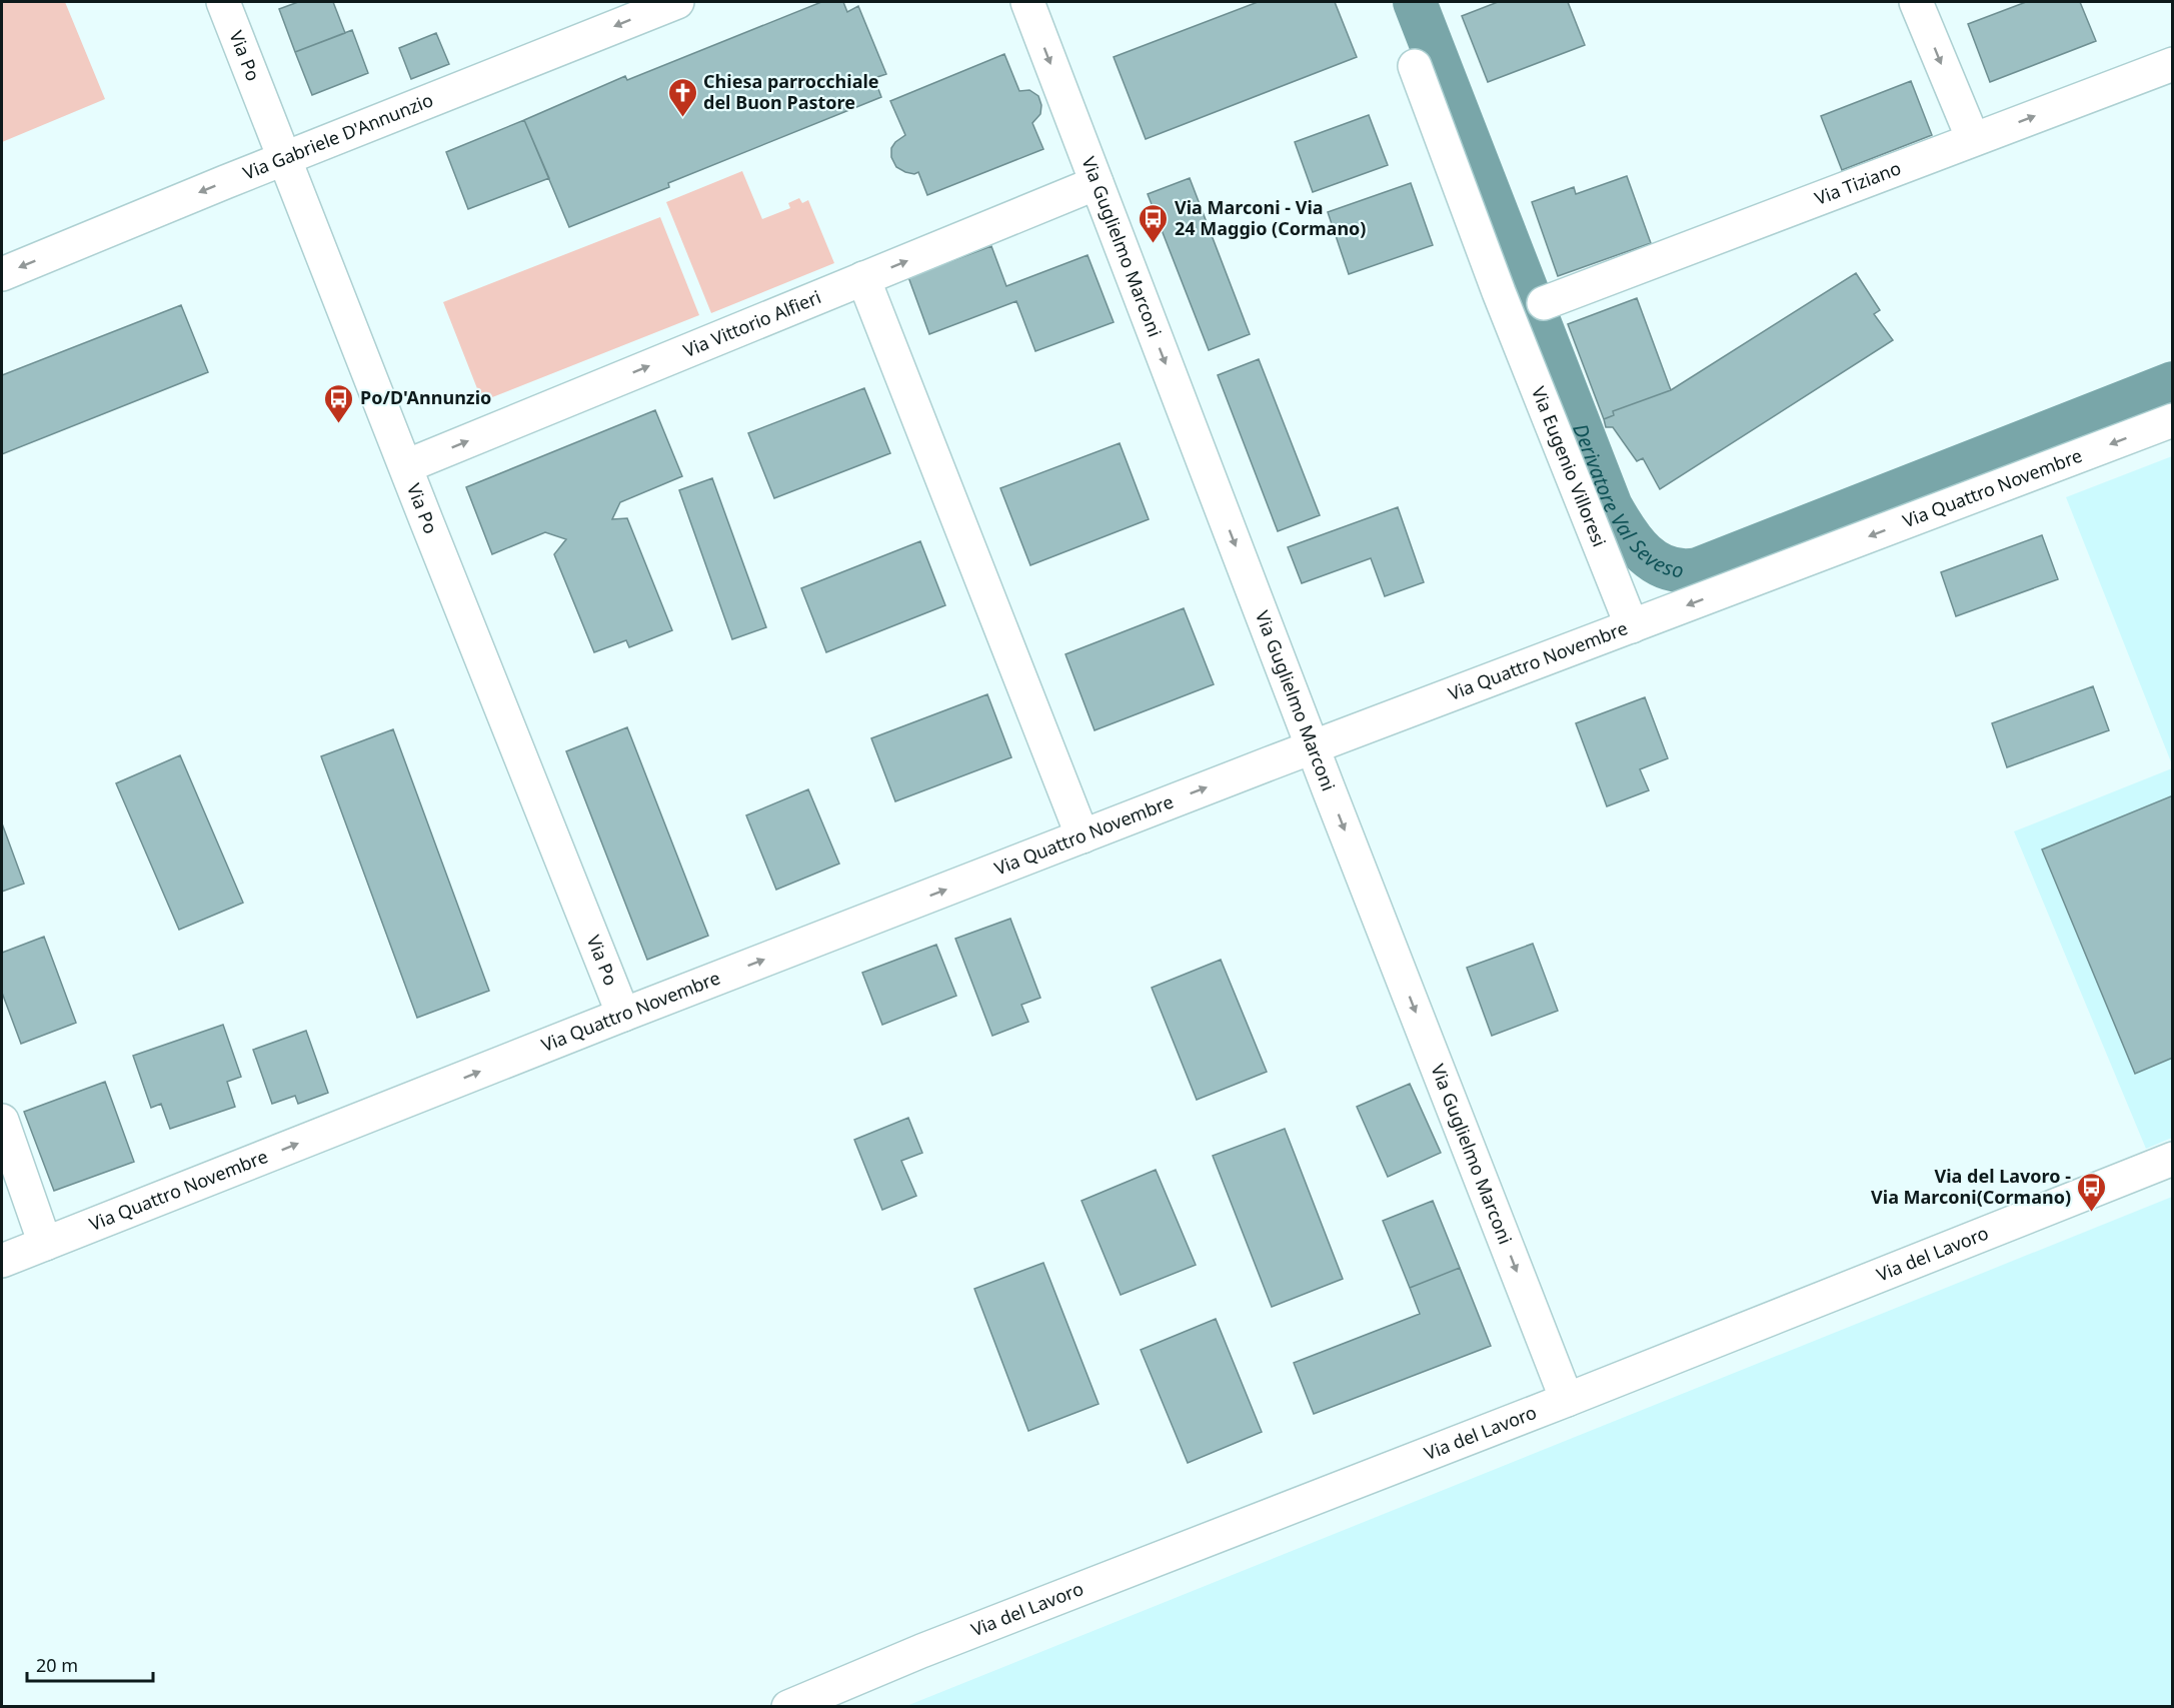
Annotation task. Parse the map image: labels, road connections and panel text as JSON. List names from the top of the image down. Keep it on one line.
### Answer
{"streets":{"street":["Via Po","Via Gabriele D'Annunzio","Via Tiziano","Via Guglielmo Marconi","Via Vittorio Alfieri","Via Eugenio Villoresi","Via Quattro Novembre","Via del Lavoro"]},"crossings":[["Via Po","Via Gabriele D'Annunzio"],["Via Po","Via Vittorio Alfieri"],["Via Po","Via Quattro Novembre"],["Via Guglielmo Marconi","Via Vittorio Alfieri"],["Via Guglielmo Marconi","Via Quattro Novembre"],["Via Guglielmo Marconi","Via del Lavoro"],["Via Eugenio Villoresi","Via Quattro Novembre"]],"one_way":["Via Gabriele D'Annunzio","Via Vittorio Alfieri"],"water":["Derivatore Val Seveso"],"places":{"church":["Chiesa parrocchiale del Buon Pastore"],"bus stop":["Via Marconi - Via 24 Maggio (Cormano)","Po/D'Annunzio","Via del Lavoro - Via Marconi(Cormano)"]},"scale_bar":"20 m"}
